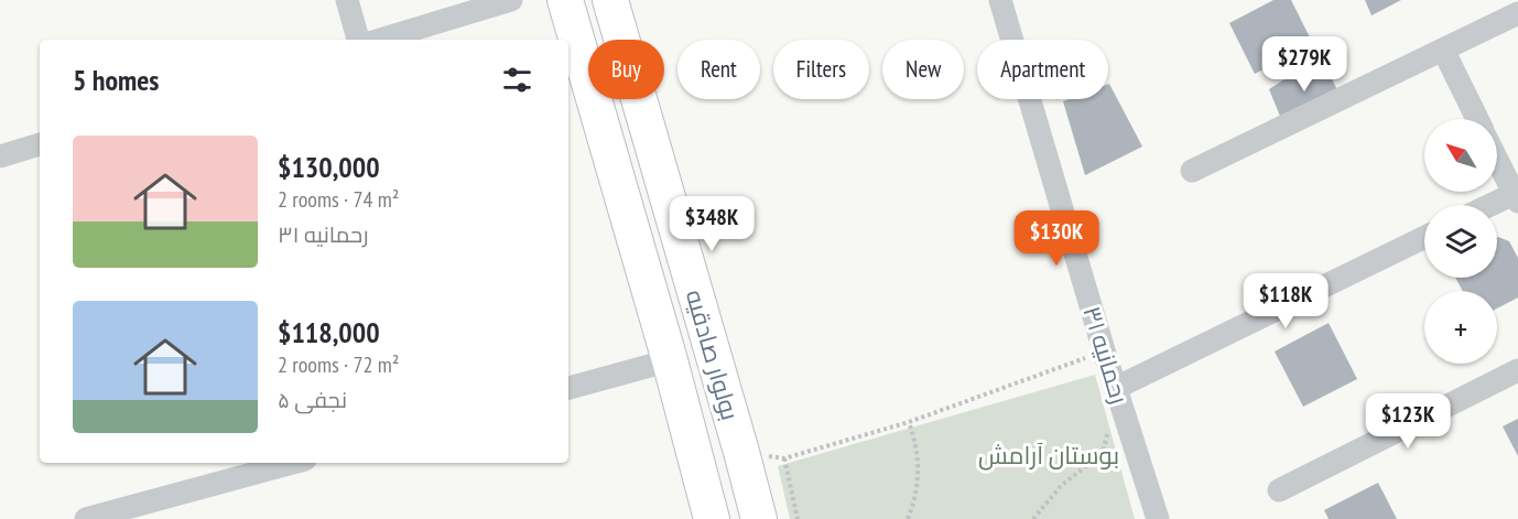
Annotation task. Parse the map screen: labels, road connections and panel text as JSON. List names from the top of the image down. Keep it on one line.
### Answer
{"streets":{"main road":["بولوار صادقیه"],"street":["رحمانیه ۳۱"]},"parks":["بوستان آرامش"],"north":"top left","page":{"price":["$279K","$348K","$130K","$118K","$123K"],"chip":["Buy","Rent","Filters","New","Apartment"],"heading":"5 homes","map_buttons":"+","list":[{"name":"$130,000","note":"2 rooms · 74 m² · رحمانیه ۳۱"},{"name":"$118,000","note":"2 rooms · 72 m² · نجفی ۵"}]}}
